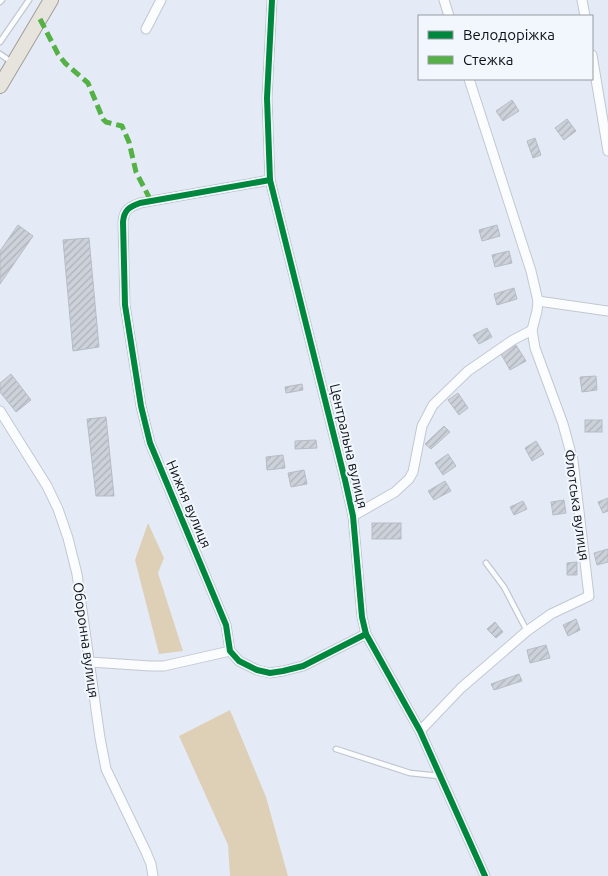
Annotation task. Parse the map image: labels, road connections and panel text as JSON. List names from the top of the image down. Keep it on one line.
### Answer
{"streets":{"street":["Центральна вулиця","Нижня вулиця","Флотська вулиця","Оборонна вулиця"]},"crossings":[["Центральна вулиця","Нижня вулиця"]],"legend":["Велодоріжка","Стежка"]}
